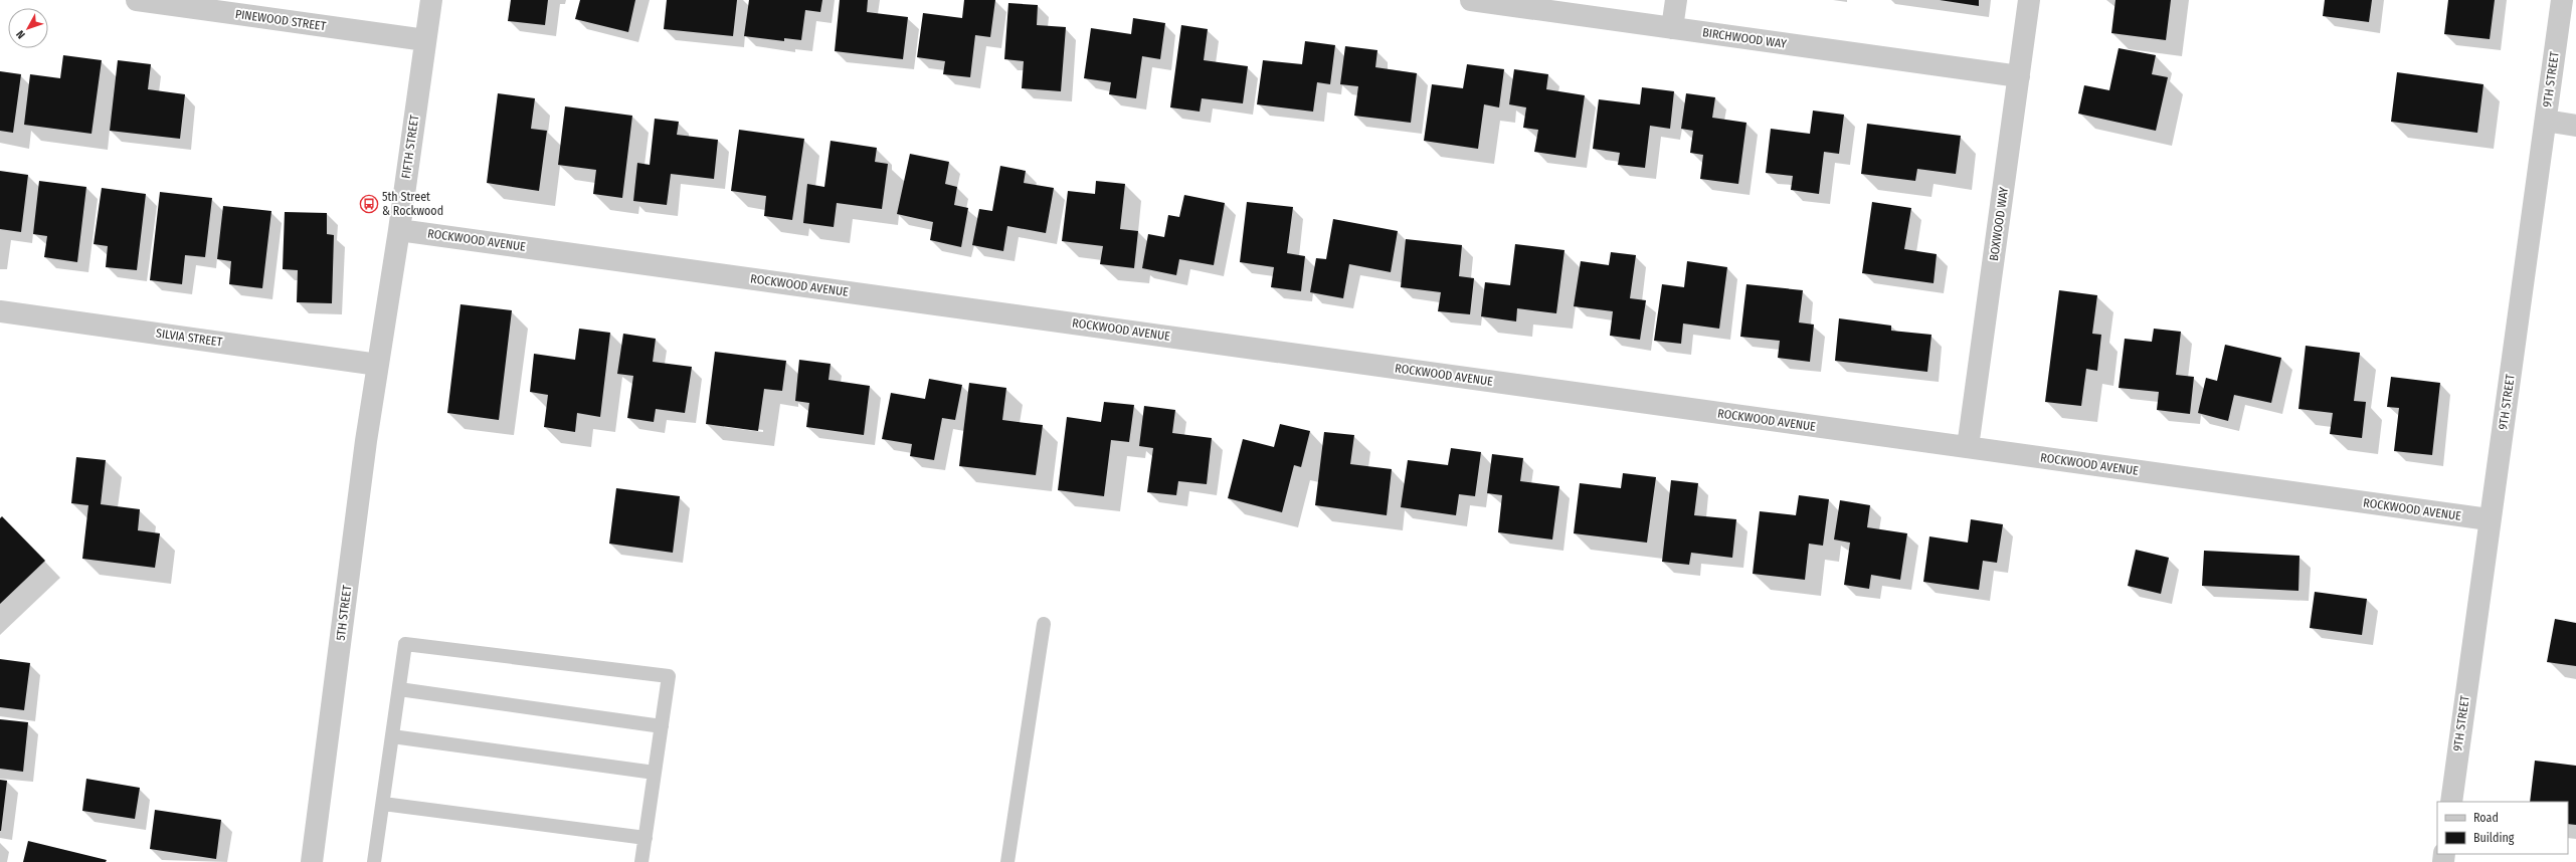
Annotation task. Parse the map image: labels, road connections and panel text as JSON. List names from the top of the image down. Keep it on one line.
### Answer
{"streets":{"street":["PINEWOOD STREET","BIRCHWOOD WAY","9TH STREET","FIFTH STREET","BOXWOOD WAY","ROCKWOOD AVENUE","SILVIA STREET","5TH STREET"]},"crossings":[["PINEWOOD STREET","FIFTH STREET"],["BIRCHWOOD WAY","BOXWOOD WAY"],["9TH STREET","ROCKWOOD AVENUE"],["FIFTH STREET","ROCKWOOD AVENUE"],["FIFTH STREET","SILVIA STREET"],["FIFTH STREET","5TH STREET"],["BOXWOOD WAY","ROCKWOOD AVENUE"],["SILVIA STREET","5TH STREET"]],"places":{"bus stop":["5th Street & Rockwood"]},"legend":["Road","Building"],"north":"bottom left"}
